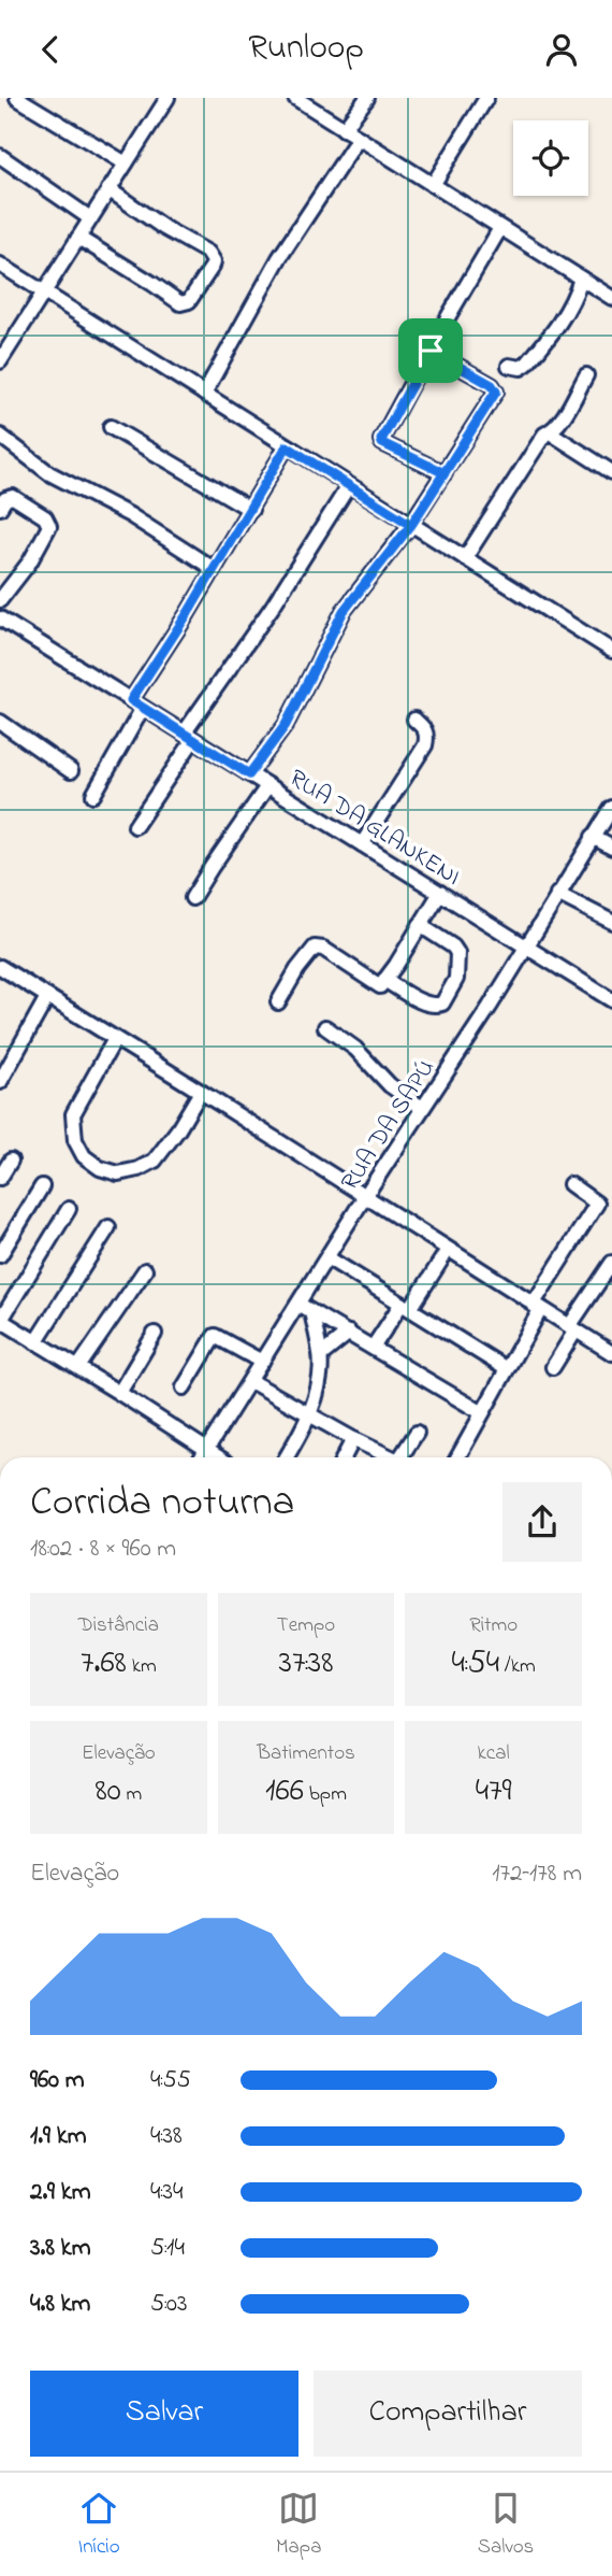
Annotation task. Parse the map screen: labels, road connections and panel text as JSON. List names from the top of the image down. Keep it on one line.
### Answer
{"streets":{"street":["RUA DA GLANKENI","RUA DA SAPÚ"]},"crossings":[["RUA DA GLANKENI","RUA DA SAPÚ"]],"page":{"header":"Runloop","heading":["Corrida noturna","18:02 · 8 × 960 m"],"stats":[["Distância","7.68 km"],["Tempo","37:38"],["Ritmo","4:54 /km"],["Elevação","80 m"],["Batimentos","166 bpm"],["kcal","479"]],"chart":["Elevação","172–178 m"],"list":[{"name":"960 m","note":"4:55"},{"name":"1.9 km","note":"4:38"},{"name":"2.9 km","note":"4:34"},{"name":"3.8 km","note":"5:14"},{"name":"4.8 km","note":"5:03"}],"buttons":["Salvar","Compartilhar"],"tabs":["Início","Mapa","Salvos"]}}
